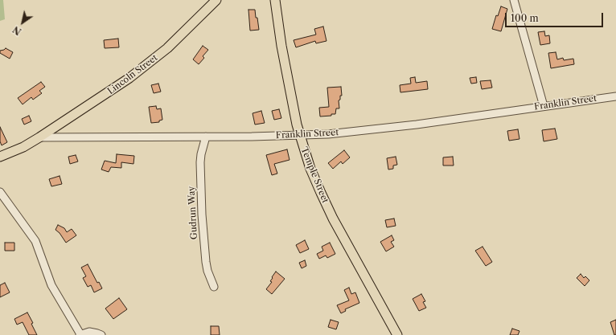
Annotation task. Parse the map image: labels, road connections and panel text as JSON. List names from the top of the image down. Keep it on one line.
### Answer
{"streets":{"main road":["Lincoln Street","Temple Street"],"street":["Franklin Street","Gudrun Way"]},"crossings":[["Lincoln Street","Franklin Street"],["Franklin Street","Temple Street"],["Franklin Street","Gudrun Way"]],"scale_bar":"100 m","north":"bottom left"}
